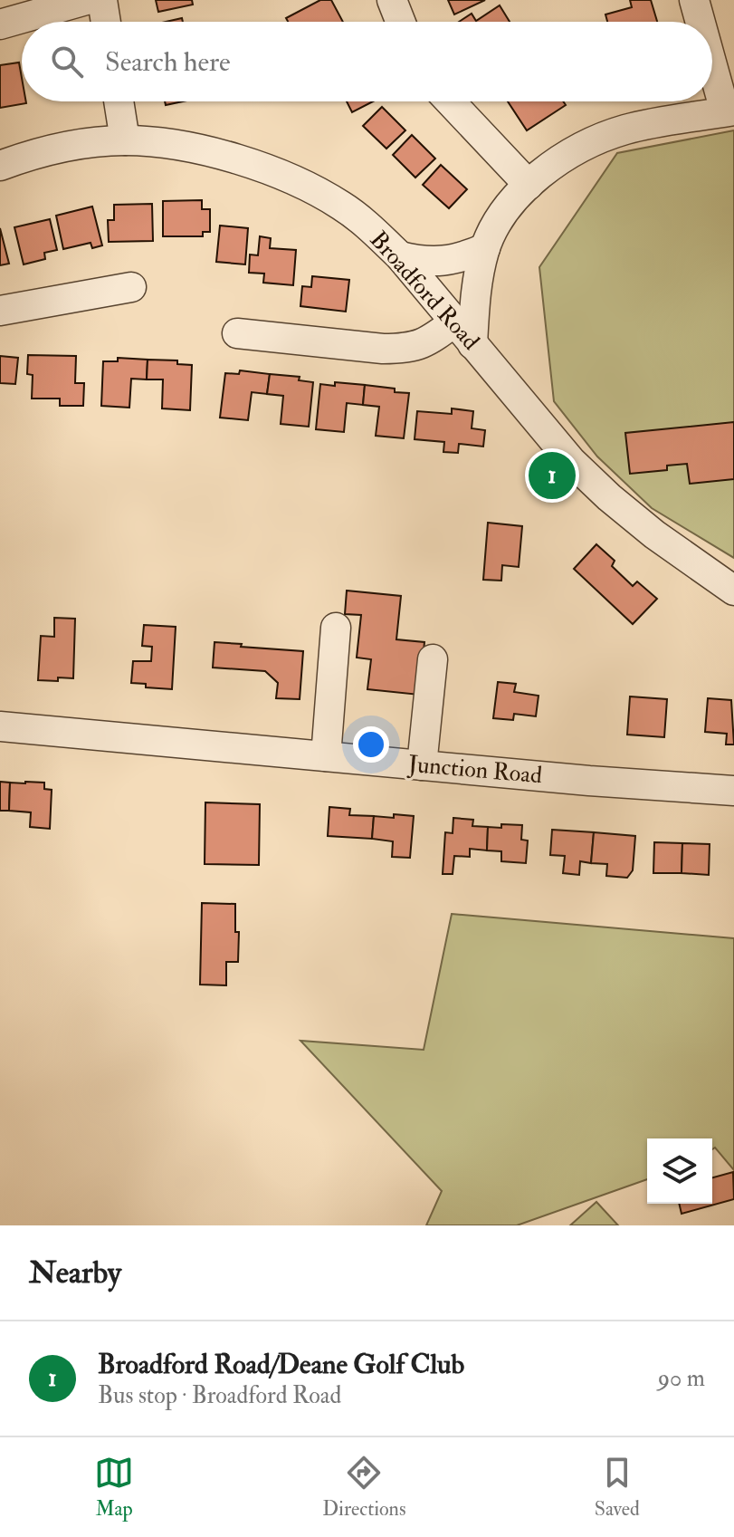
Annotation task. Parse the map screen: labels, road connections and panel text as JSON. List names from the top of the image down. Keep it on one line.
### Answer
{"streets":{"street":["Broadford Road","Junction Road"]},"page":{"search":"Search here","pins":"1","heading":"Nearby","list":[{"mark":"1","name":"Broadford Road/Deane Golf Club","note":"Bus stop · Broadford Road","value":"90 m"}],"nav":["Map","Directions","Saved"]}}
